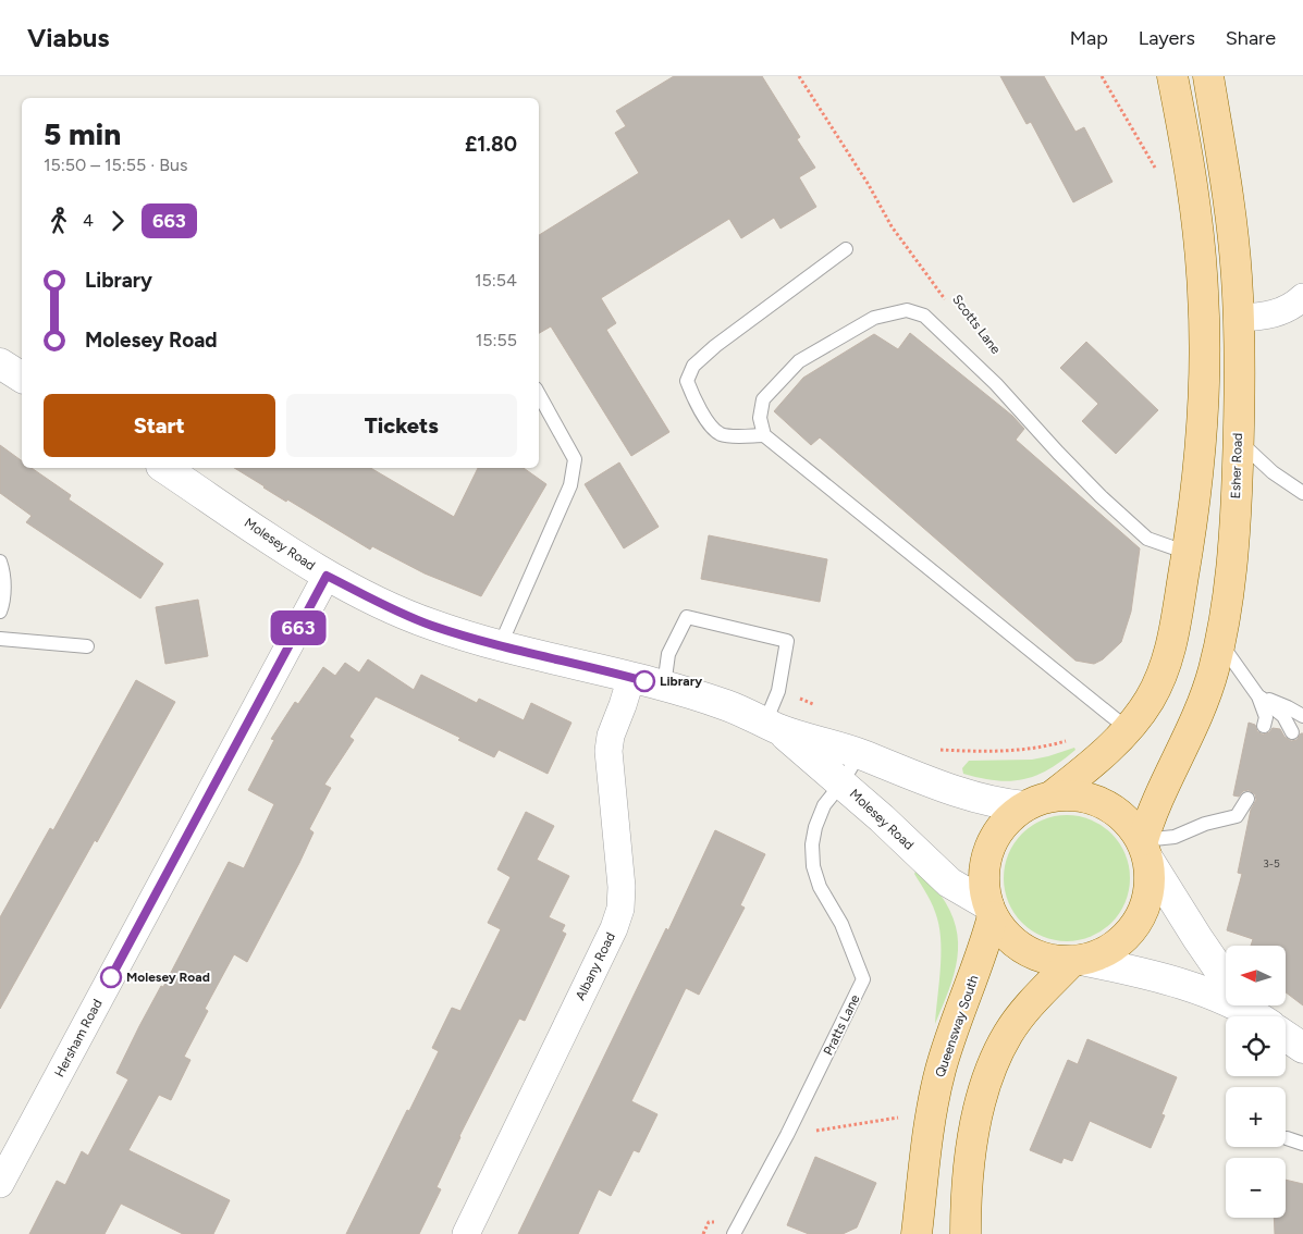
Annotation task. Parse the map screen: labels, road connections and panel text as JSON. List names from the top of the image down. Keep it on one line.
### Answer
{"streets":{"main road":["Esher Road","Queensway South"],"street":["Molesey Road","Albany Road","Hersham Road"],"lane":["Pratts Lane"],"path":["Scotts Lane"]},"crossings":[["Esher Road","Molesey Road"],["Esher Road","Queensway South"],["Molesey Road","Albany Road"],["Molesey Road","Pratts Lane"],["Molesey Road","Queensway South"],["Molesey Road","Hersham Road"]],"places":["Library","Molesey Road"],"lines":["bus line 663"],"house_numbers":["3-5"],"north":"left","page":{"header":"Viabus","nav":["Map","Layers","Share"],"on_map":"663","heading":["5 min","15:50 – 15:55 · Bus","£1.80"],"legs":["4","663"],"list":[{"name":"Library","value":"15:54"},{"name":"Molesey Road","value":"15:55"}],"buttons":["Start","Tickets"],"map_buttons":["+","−"]}}
